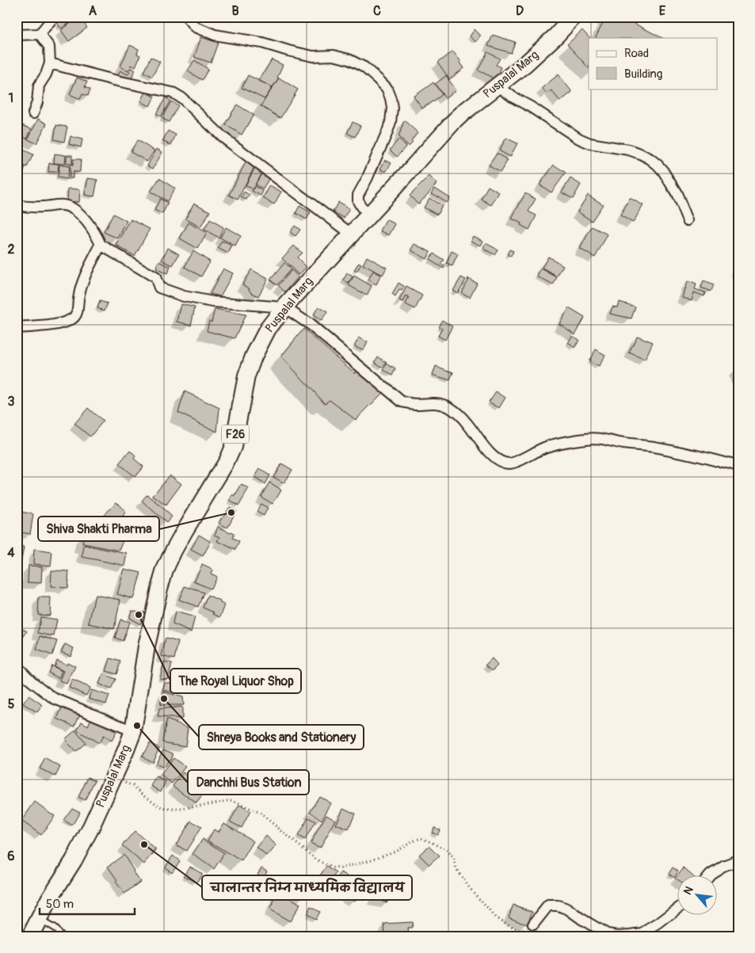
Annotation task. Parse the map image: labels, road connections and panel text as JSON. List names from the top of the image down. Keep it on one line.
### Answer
{"streets":{"main road":["Puspalal Marg","F26"]},"places":["Shiva Shakti Pharma","The Royal Liquor Shop","Shreya Books and Stationery","Danchhi Bus Station","चालान्तर निम्न माध्यमिक विद्यालय"],"legend":["Road","Building"],"scale_bar":"50 m","north":"top left","grid":{"columns":["A","B","C","D","E"],"rows":["1","2","3","4","5","6"]}}
